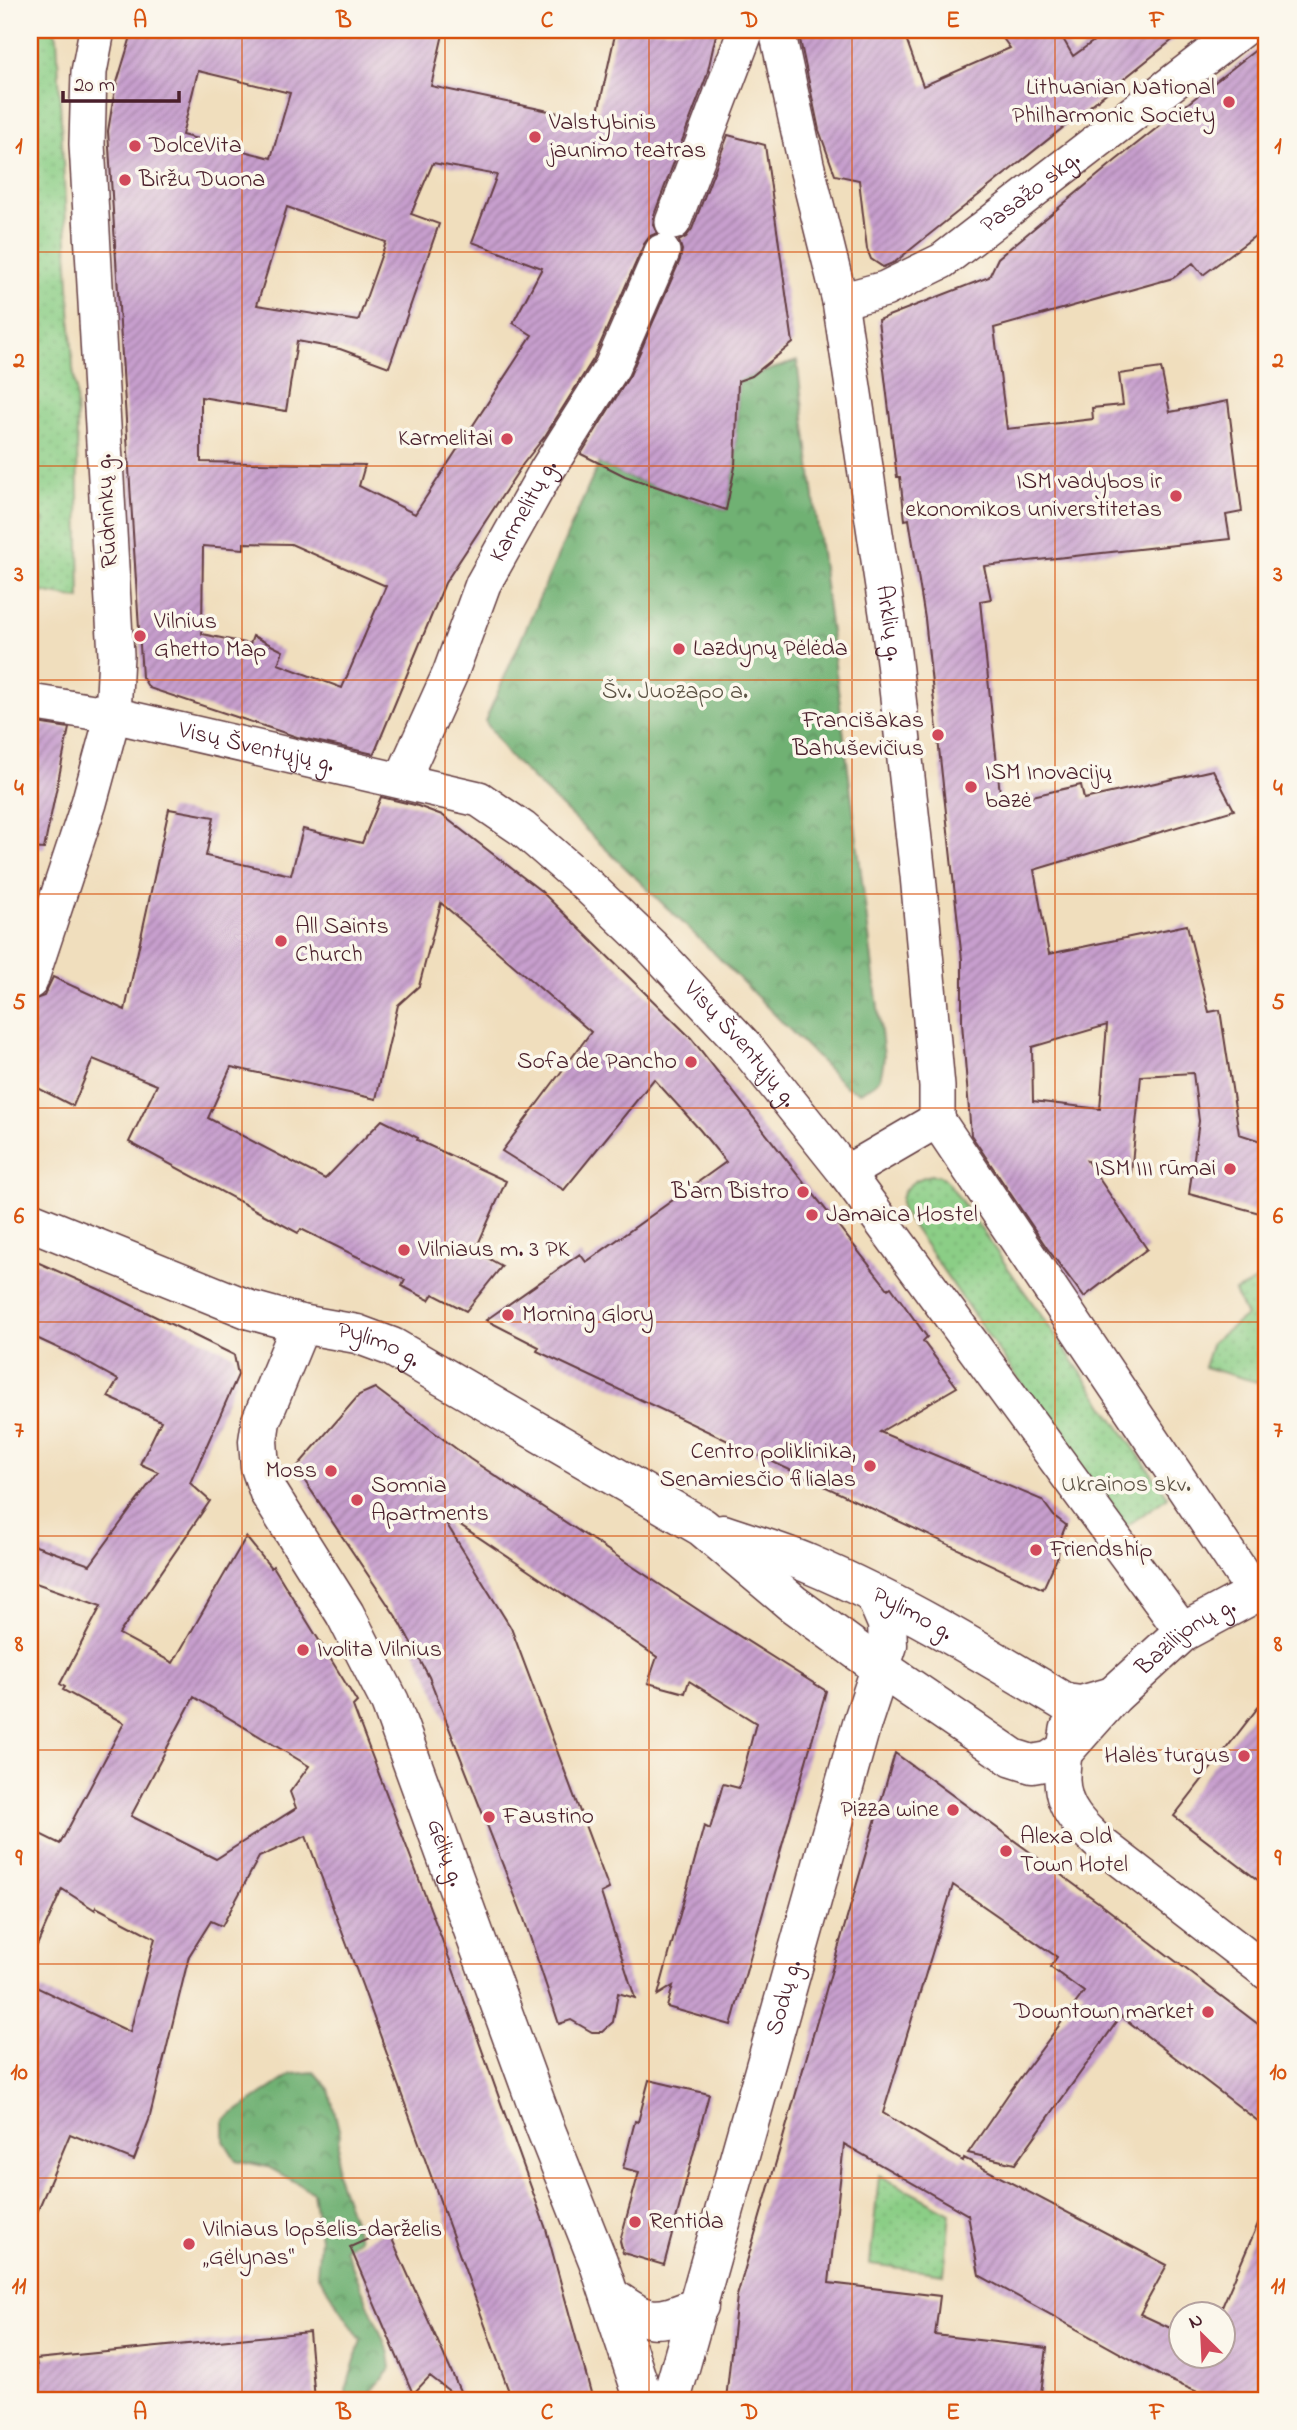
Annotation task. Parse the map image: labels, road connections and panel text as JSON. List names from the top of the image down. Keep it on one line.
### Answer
{"streets":{"main road":["Pylimo g.","Bazilijonų g.","Gėlių g.","Sodų g."],"street":["Pasažo skg.","Rūdninkų g.","Karmelitų g.","Arklių g.","Visų Šventųjų g."]},"crossings":[["Pasažo skg.","Arklių g."],["Rūdninkų g.","Visų Šventųjų g."],["Karmelitų g.","Visų Šventųjų g."],["Visų Šventųjų g.","Bazilijonų g."],["Pylimo g.","Bazilijonų g."],["Pylimo g.","Gėlių g."],["Pylimo g.","Sodų g."]],"parks":["Šv. Juozapo a.","Ukrainos skv."],"places":["Lithuanian National Philharmonic Society","Valstybinis jaunimo teatras","DolceVita","Biržu Duona","Karmelitai","ISM vadybos ir ekonomikos universtitetas","Vilnius Ghetto Map","Lazdynų Pėlėda","Francišakas Bahuševičius","ISM Inovacijų bazė","All Saints Church","Sofa de Pancho","ISM III rūmai","B'arn Bistro","Jamaica Hostel","Vilniaus m. 3 PK","Morning Glory","Centro poliklinika, Senamiesčio filialas","Moss","Somnia Apartments","Friendship","Ivolita Vilnius","Halės turgus","Pizza wine","Faustino","Alexa Old Town Hotel","Downtown market","Rentida","Vilniaus lopšelis-darželis „Gėlynas“"],"scale_bar":"20 m","north":"top left","grid":{"columns":["A","B","C","D","E","F"],"rows":["1","2","3","4","5","6","7","8","9","10","11"]}}
